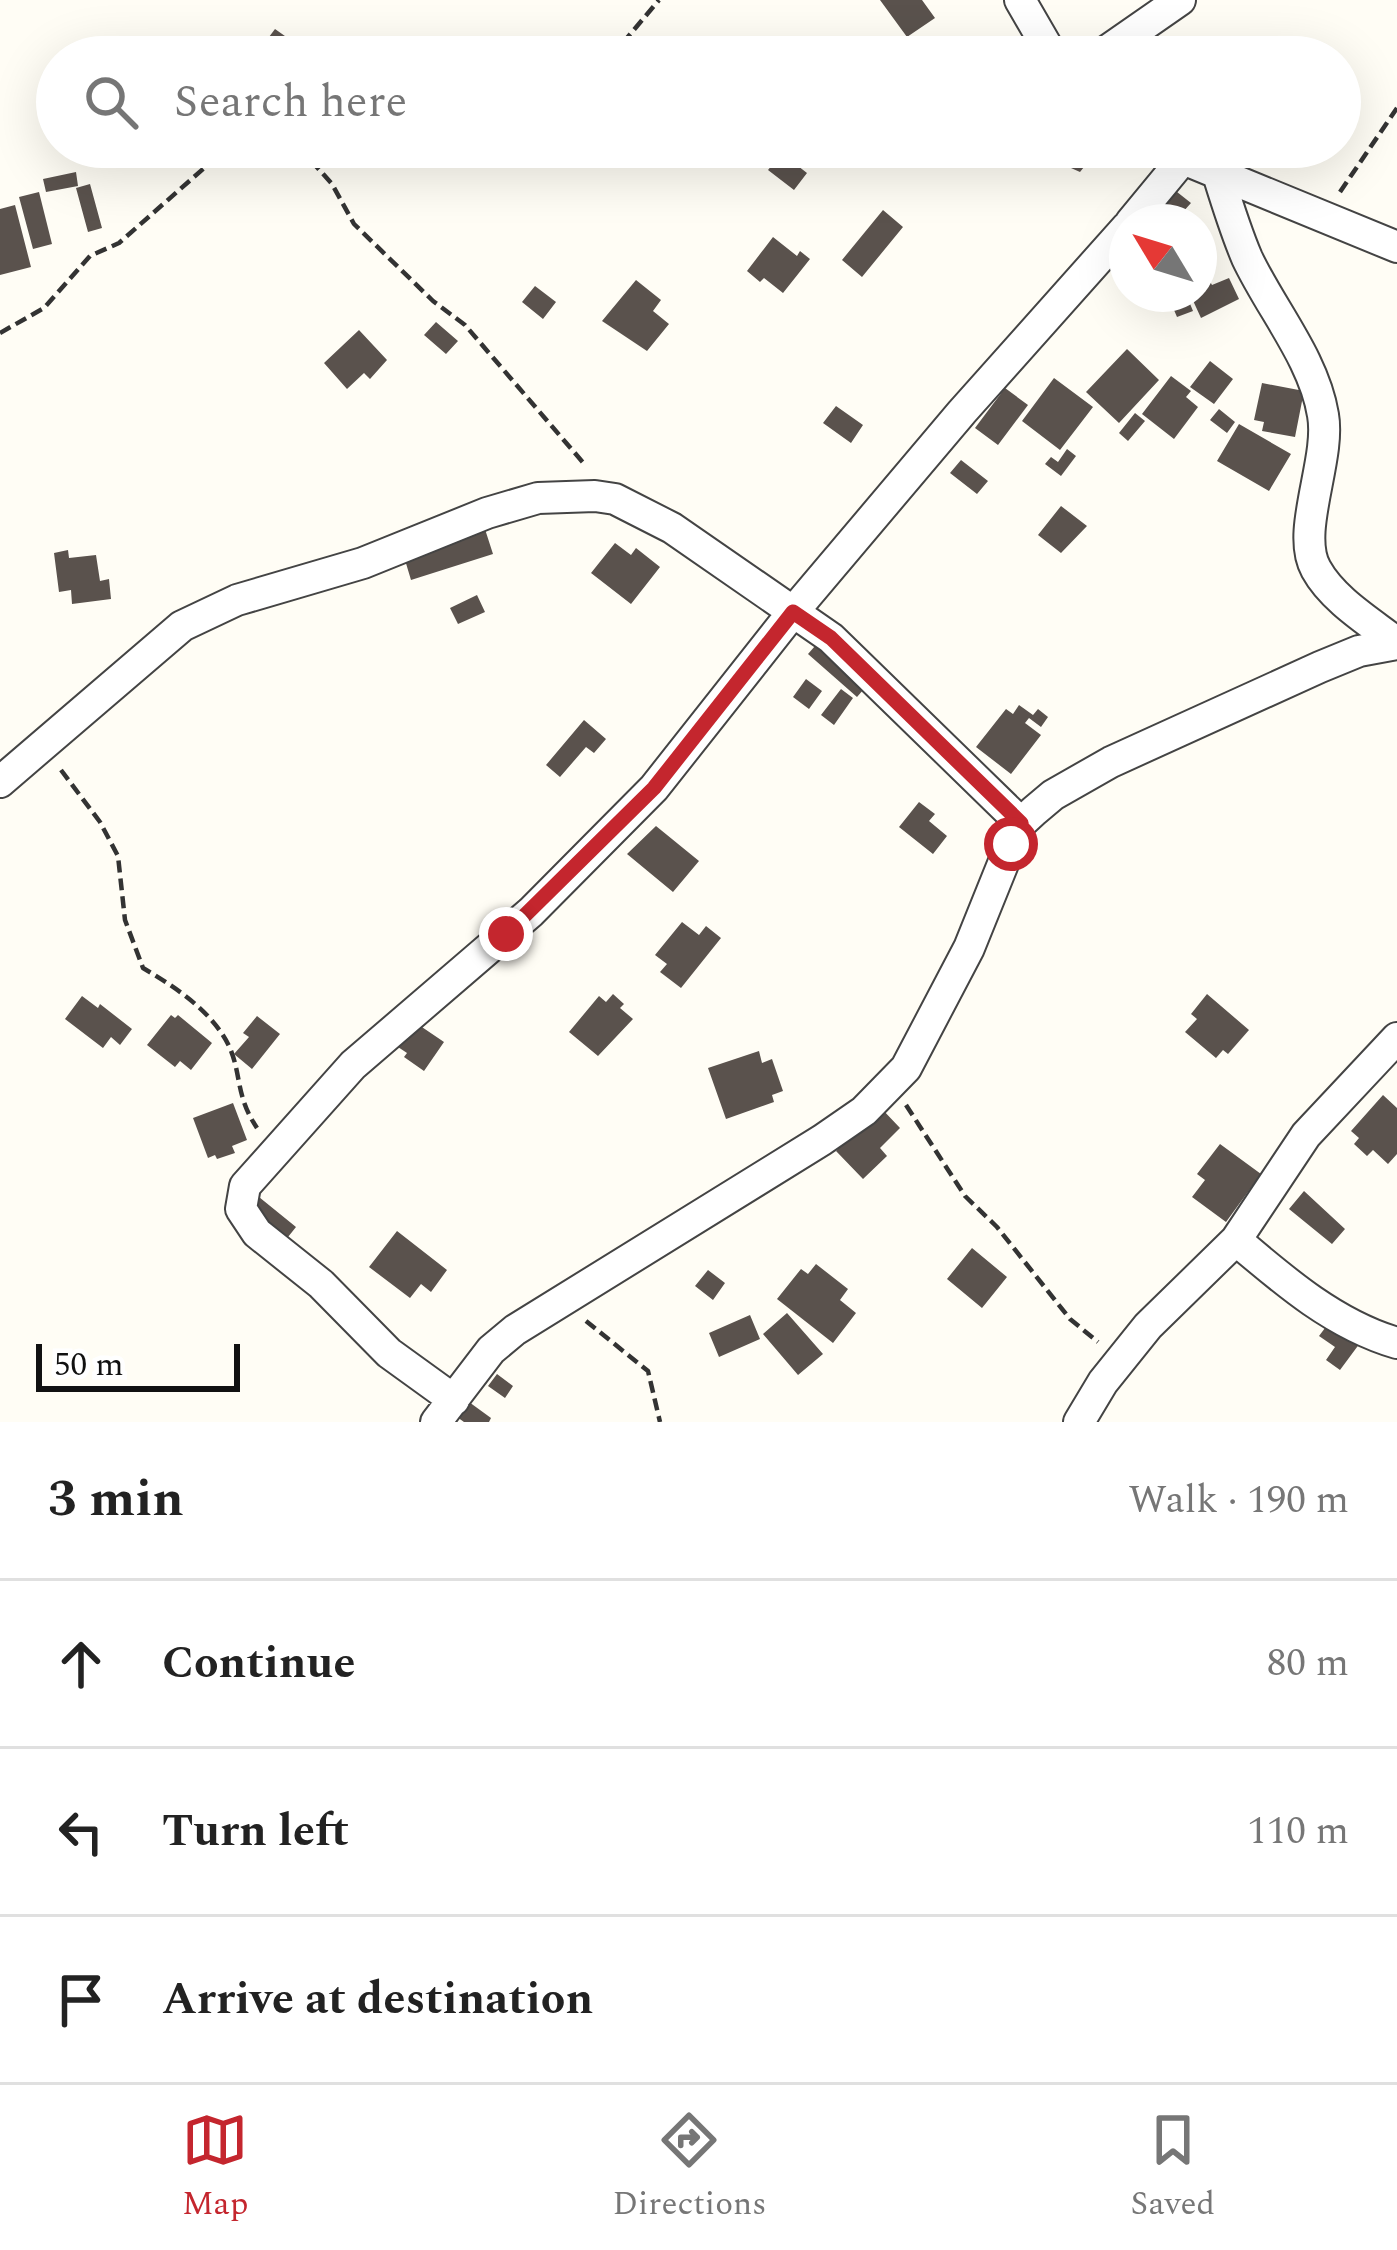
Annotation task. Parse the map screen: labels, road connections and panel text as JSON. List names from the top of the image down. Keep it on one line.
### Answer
{"scale_bar":"50 m","north":"top left","page":{"search":"Search here","scale":"50 m","heading":["3 min","Walk · 190 m"],"list":[["Continue","80 m"],["Turn left","110 m"],"Arrive at destination"],"nav":["Map","Directions","Saved"]}}
